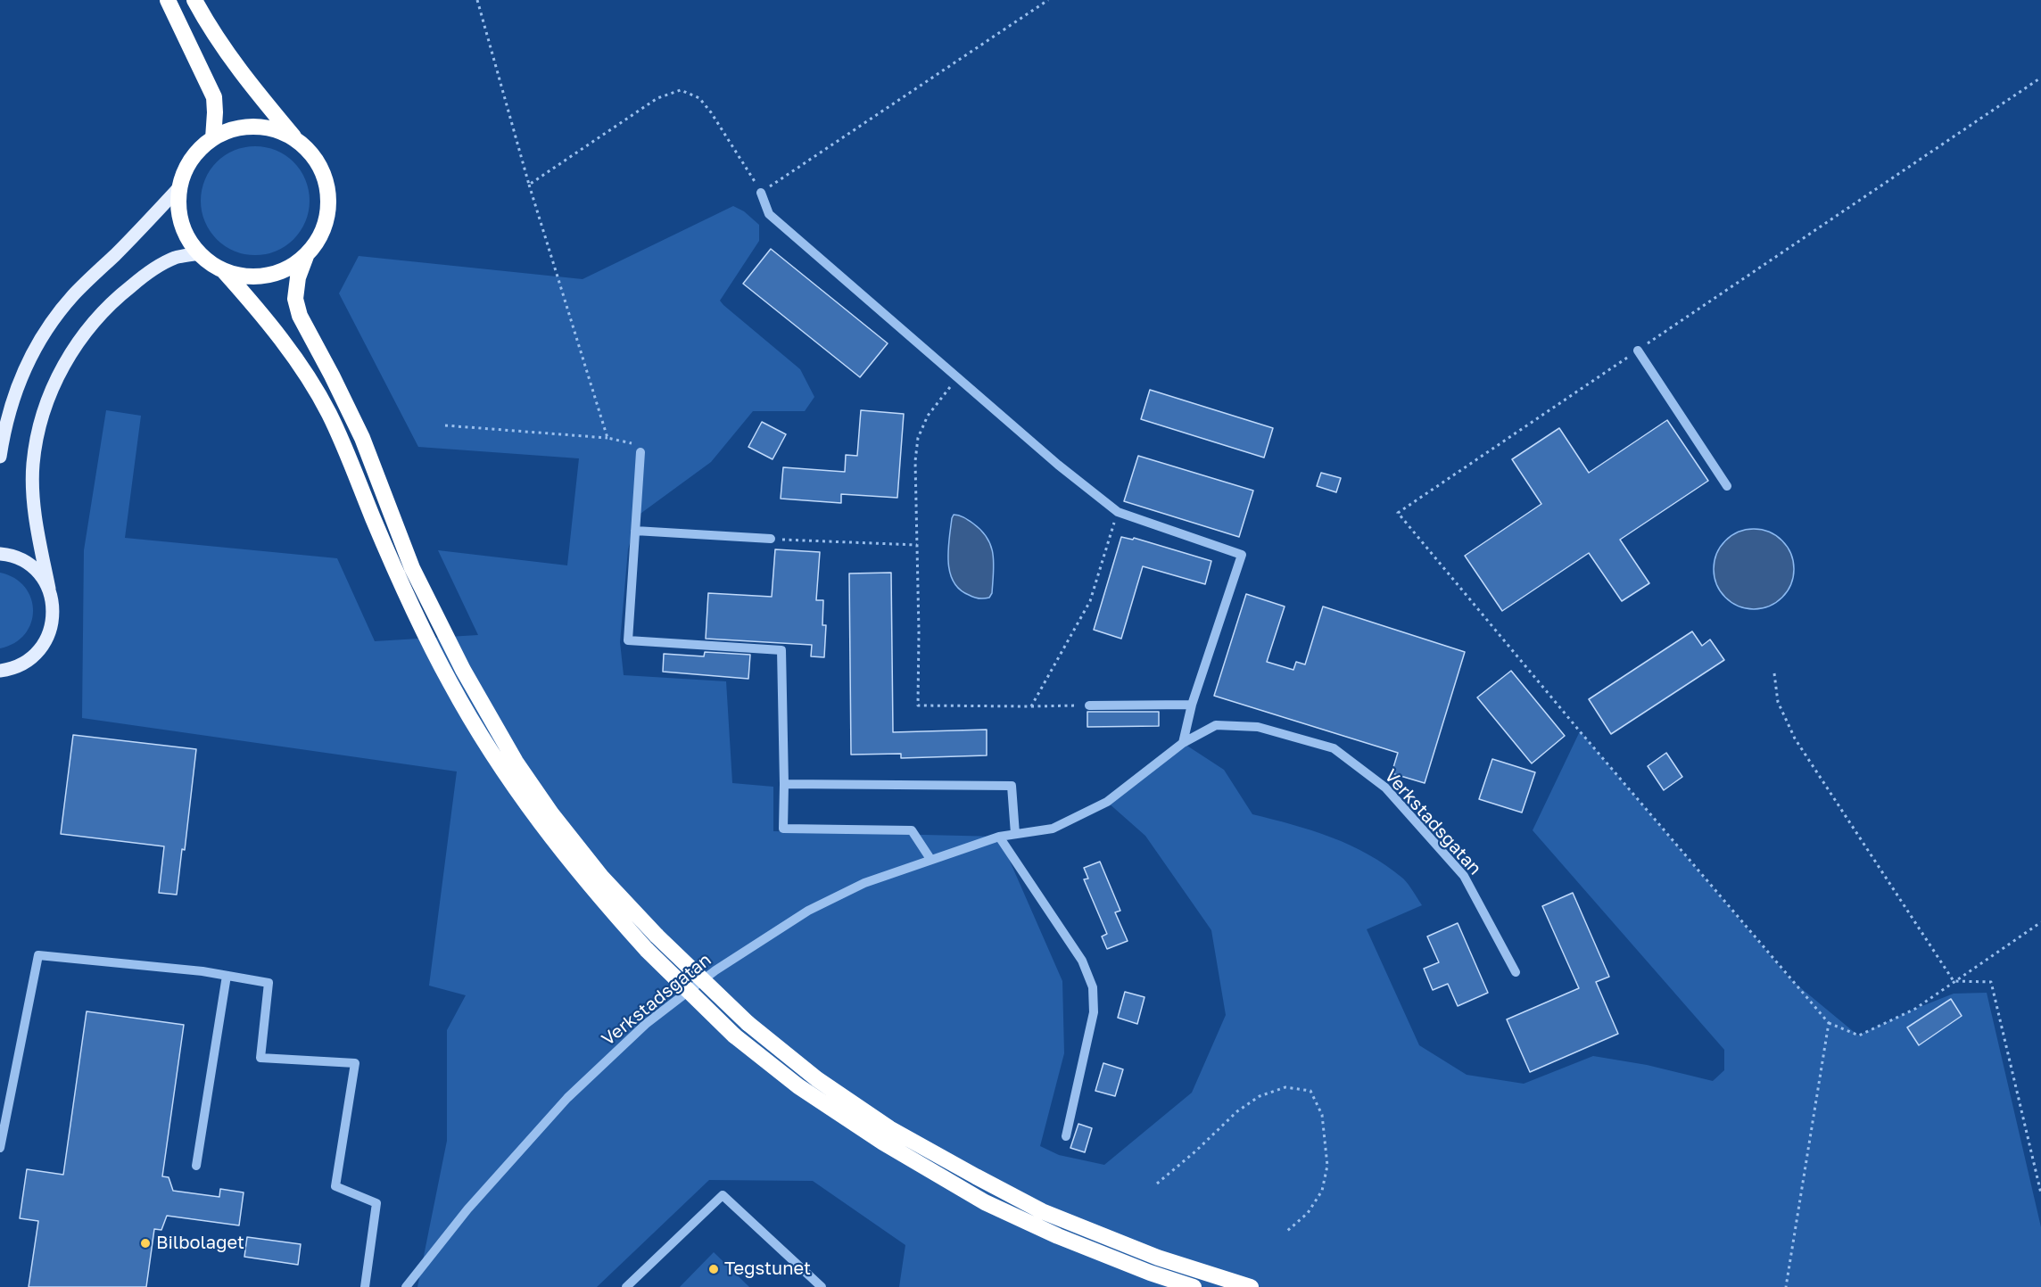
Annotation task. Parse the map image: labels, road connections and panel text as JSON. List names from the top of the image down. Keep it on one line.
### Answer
{"streets":{"street":["Verkstadsgatan"]},"places":["Bilbolaget","Tegstunet"]}
